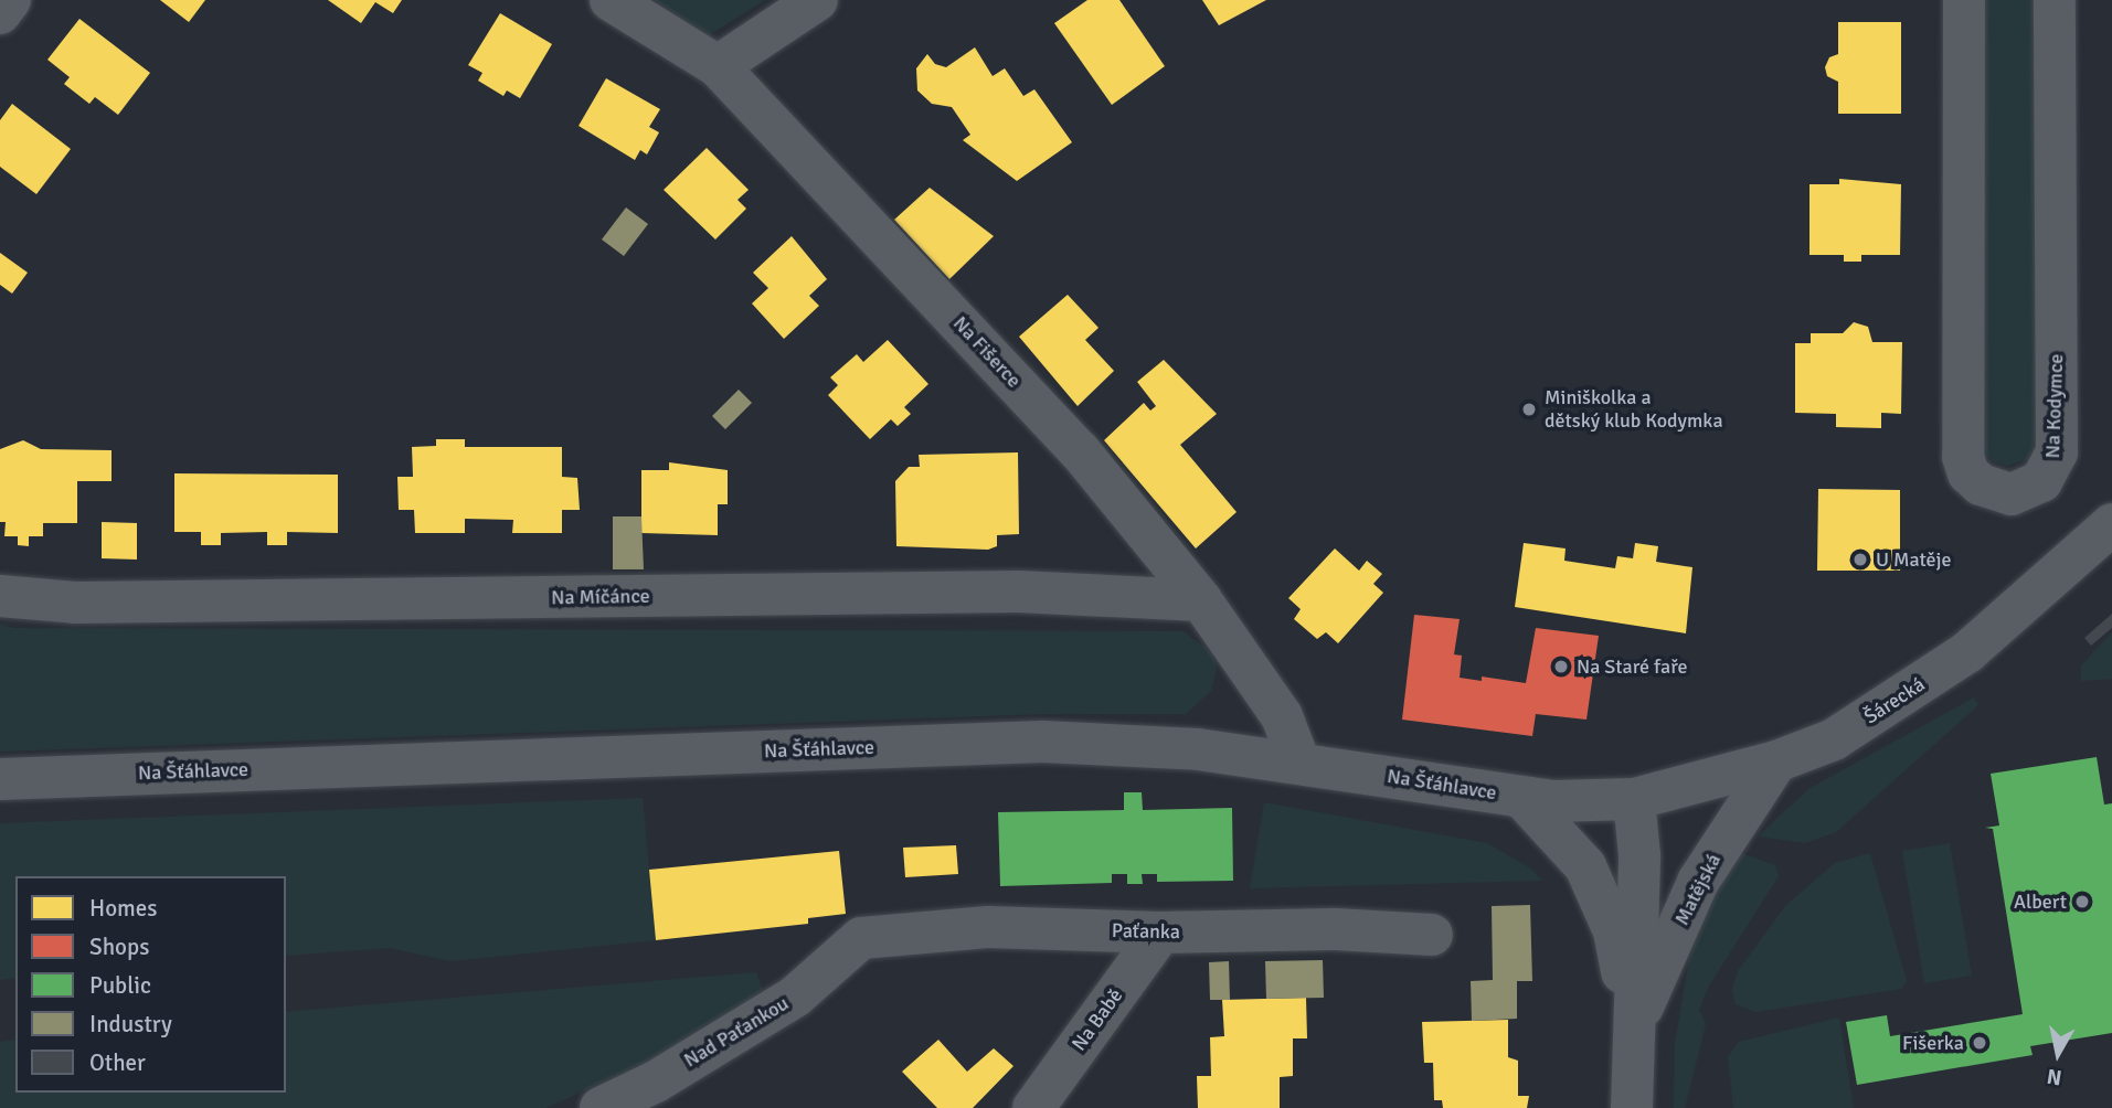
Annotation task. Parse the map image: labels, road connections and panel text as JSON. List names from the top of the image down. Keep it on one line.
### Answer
{"streets":{"street":["Na Fišerce","Na Kodymce","Na Míčánce","Šárecká","Na Šťáhlavce","Matějská","Paťanka","Na Babě","Nad Paťankou"]},"crossings":[["Na Fišerce","Na Míčánce"],["Na Fišerce","Na Šťáhlavce"],["Šárecká","Na Šťáhlavce"],["Šárecká","Matějská"],["Na Šťáhlavce","Matějská"],["Paťanka","Na Babě"],["Paťanka","Nad Paťankou"]],"places":["Miniškolka a dětský klub Kodymka","U Matěje","Na Staré faře","Albert","Fišerka"],"legend":["Homes","Shops","Public","Industry","Other"],"north":"bottom"}
